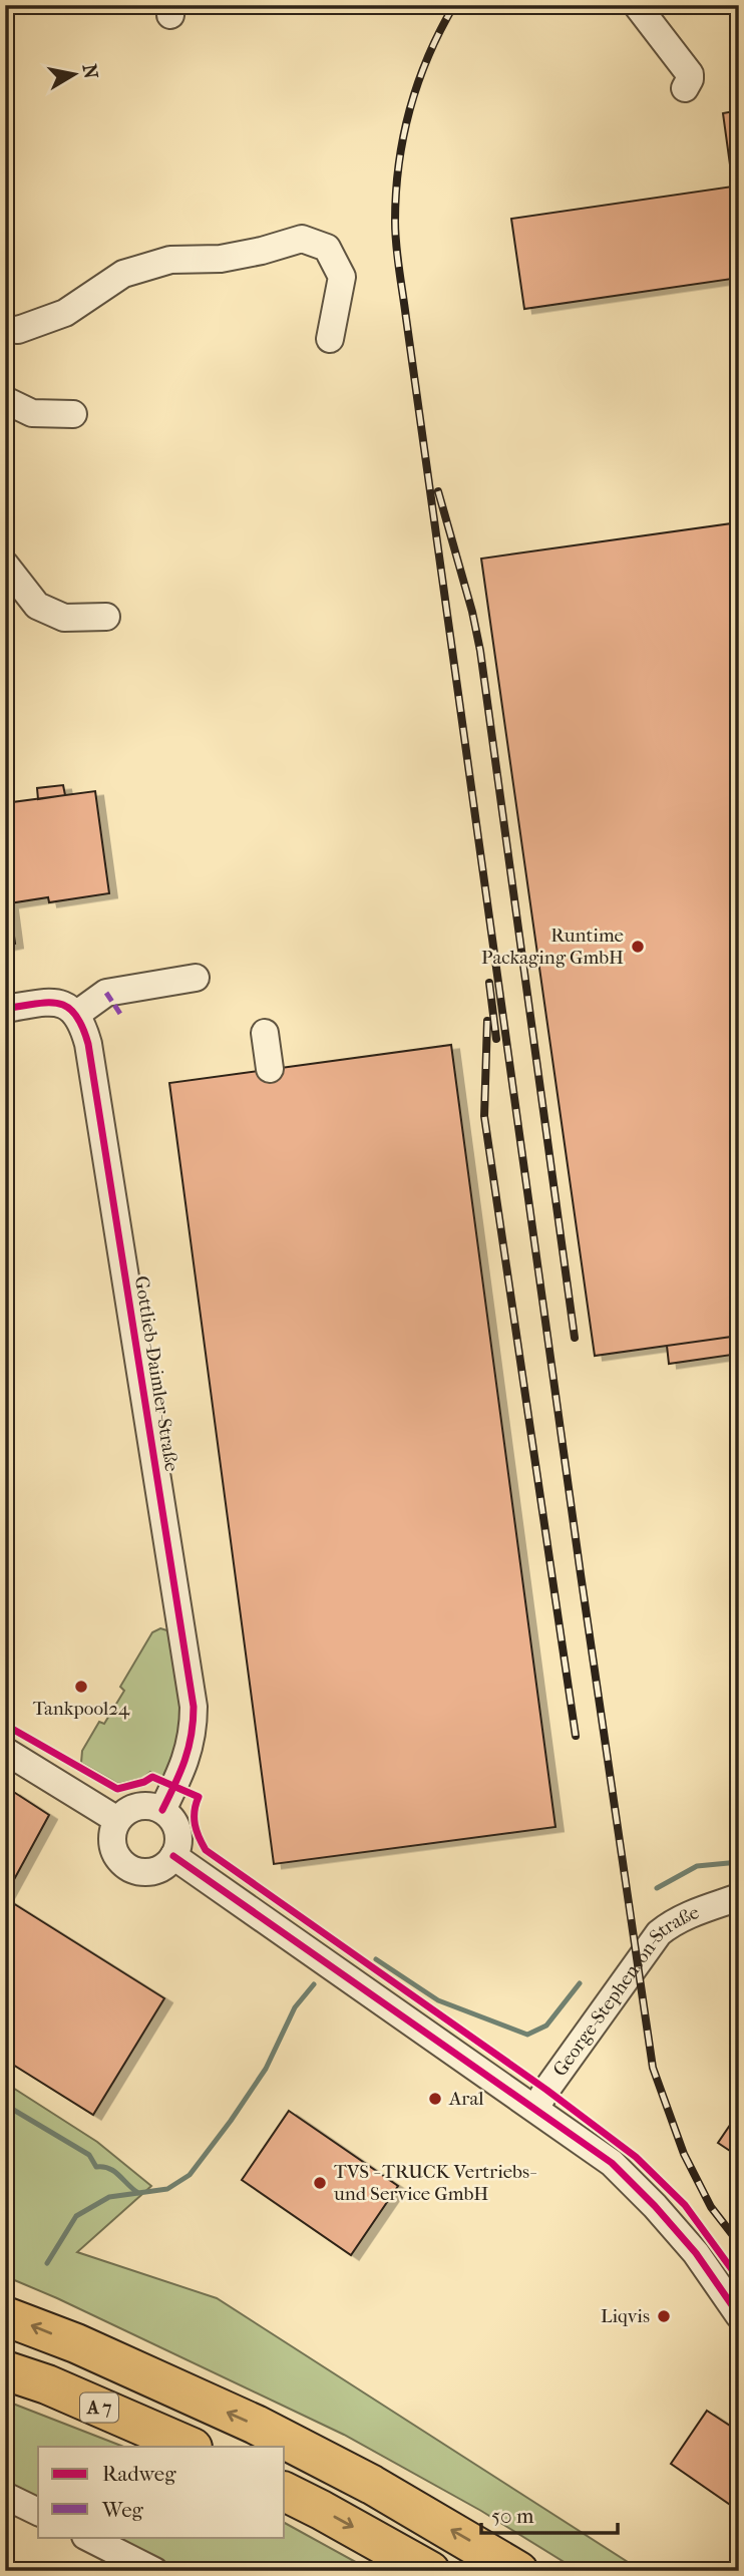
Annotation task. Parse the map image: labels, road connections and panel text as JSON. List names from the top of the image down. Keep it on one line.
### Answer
{"streets":{"highway":["A 7"],"street":["Gottlieb-Daimler-Straße","George-Stephenson-Straße"]},"places":["Runtime Packaging GmbH","Tankpool24","Aral","TVS - TRUCK Vertriebs- und Service GmbH","Liqvis"],"legend":["Radweg","Weg"],"scale_bar":"50 m","north":"right"}
